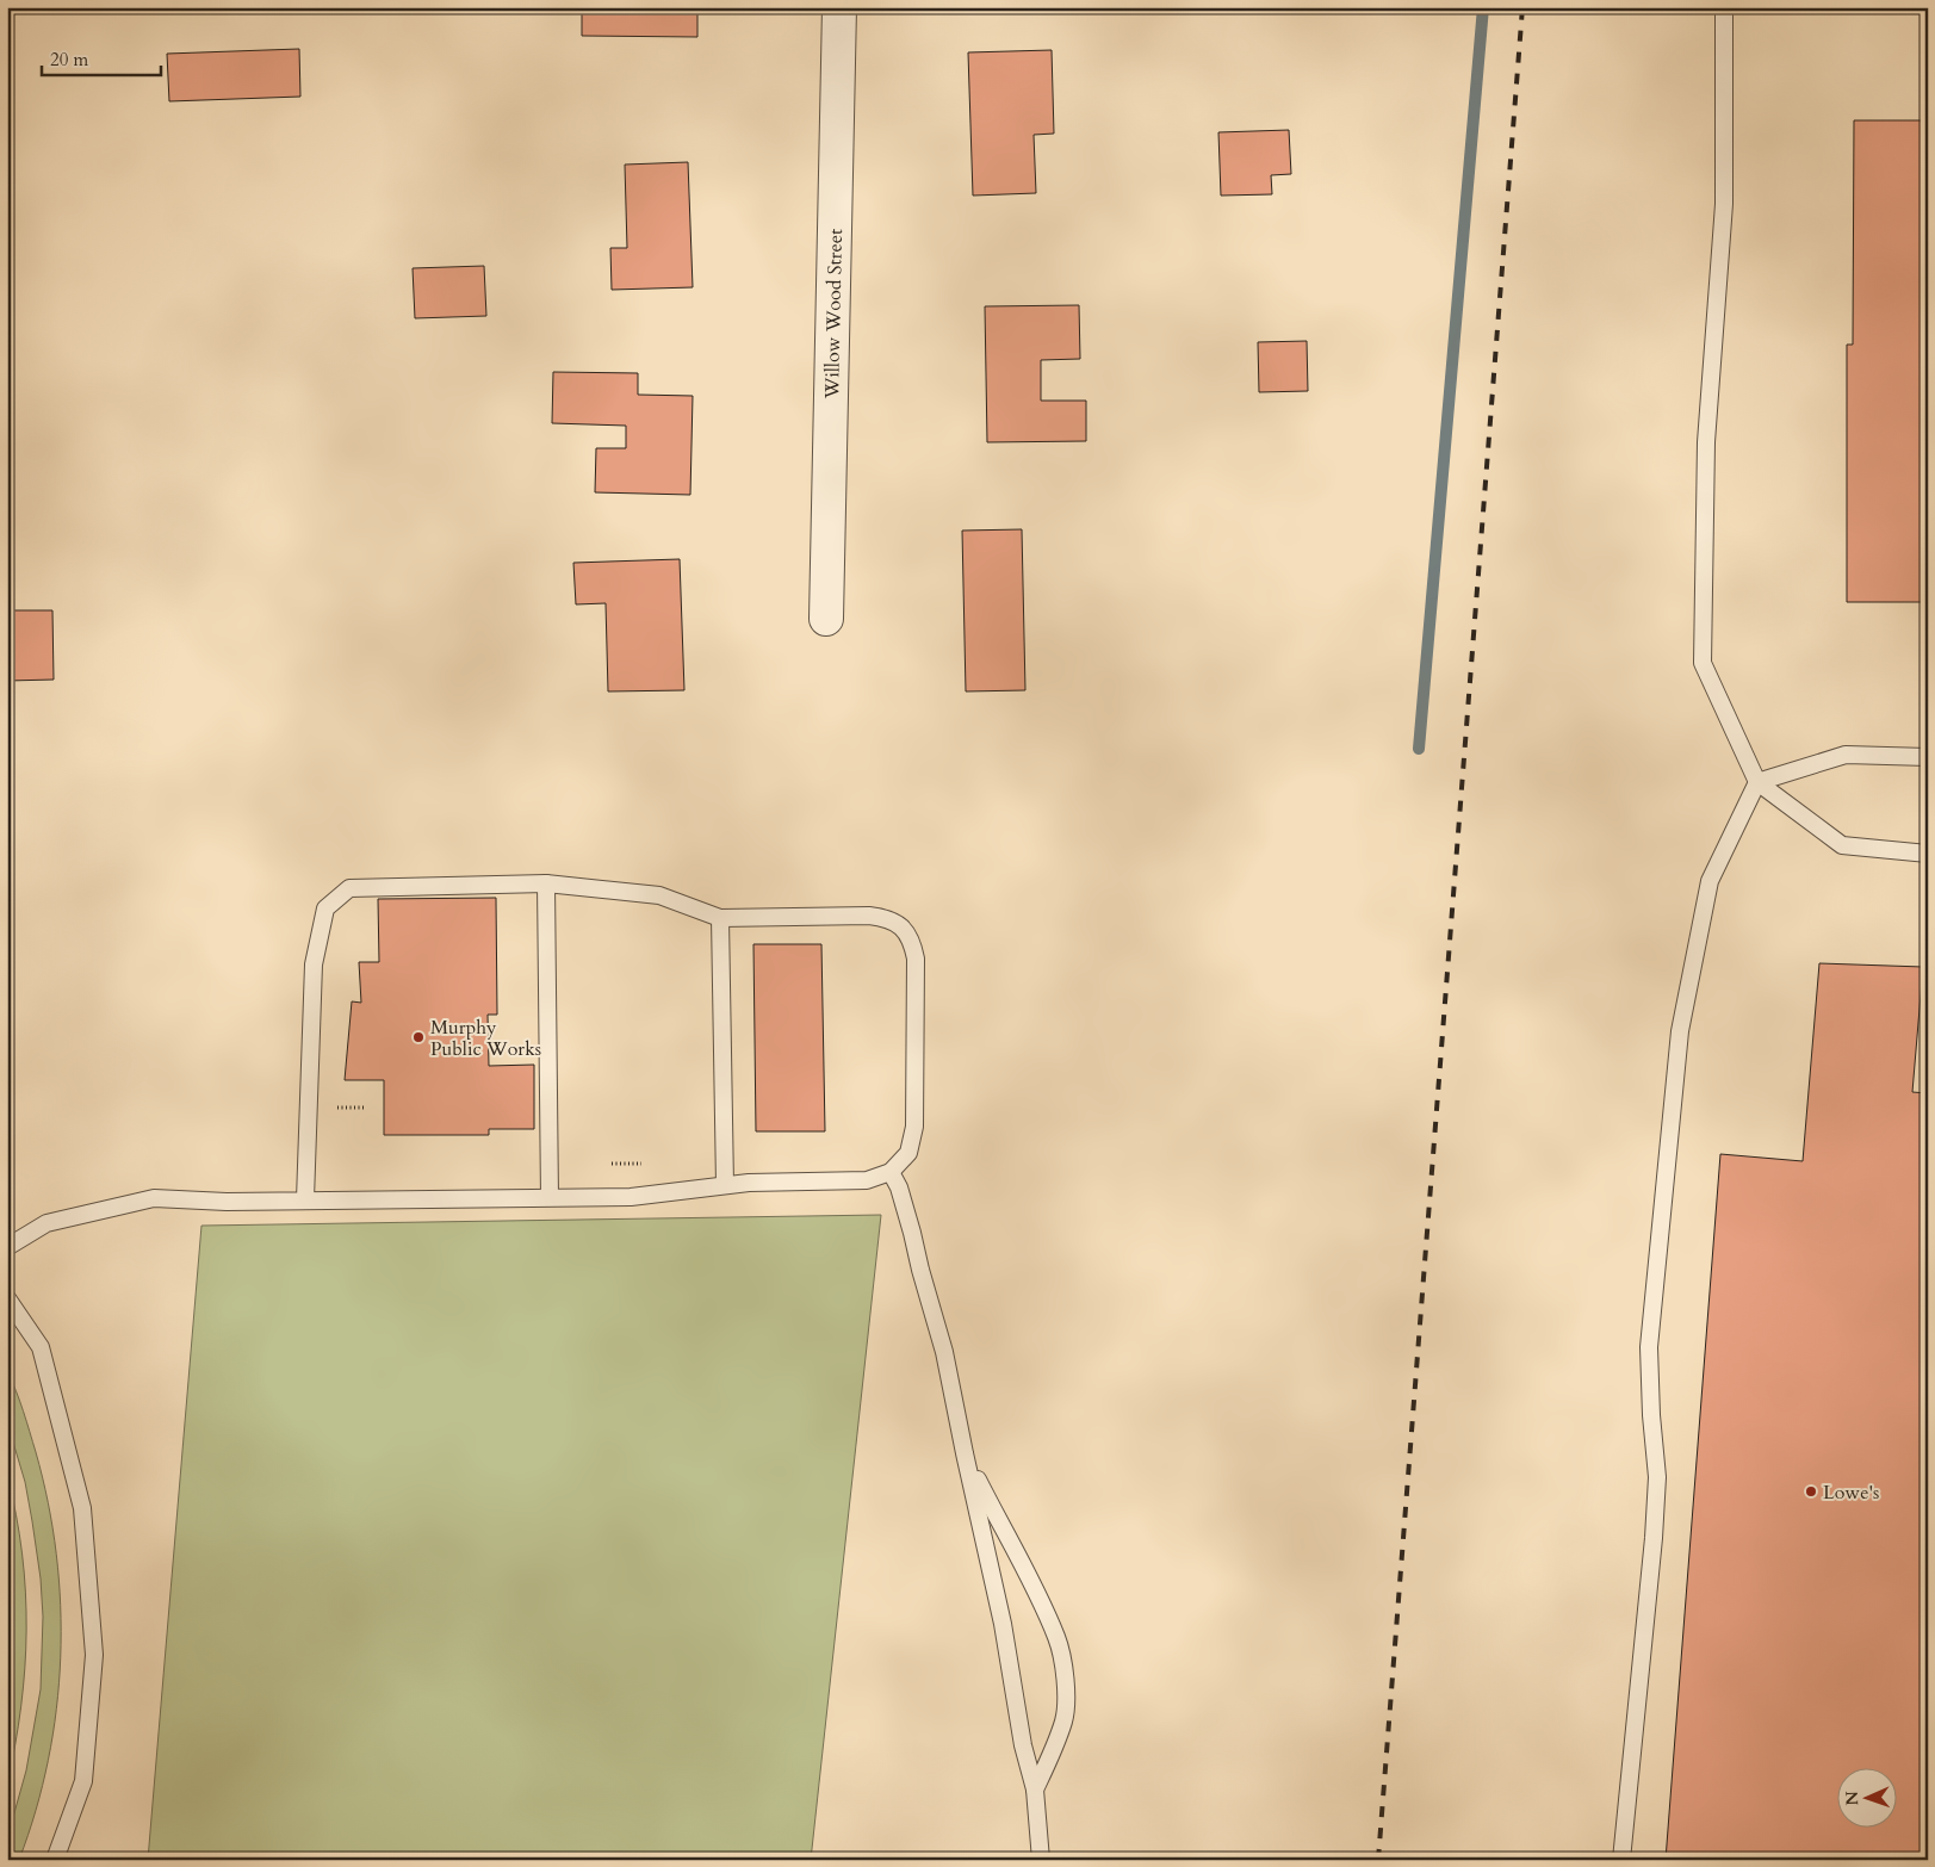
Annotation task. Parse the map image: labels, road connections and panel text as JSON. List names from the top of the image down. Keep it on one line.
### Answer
{"streets":{"street":["Willow Wood Street"]},"places":["Murphy Public Works","Lowe's"],"scale_bar":"20 m","north":"left"}
